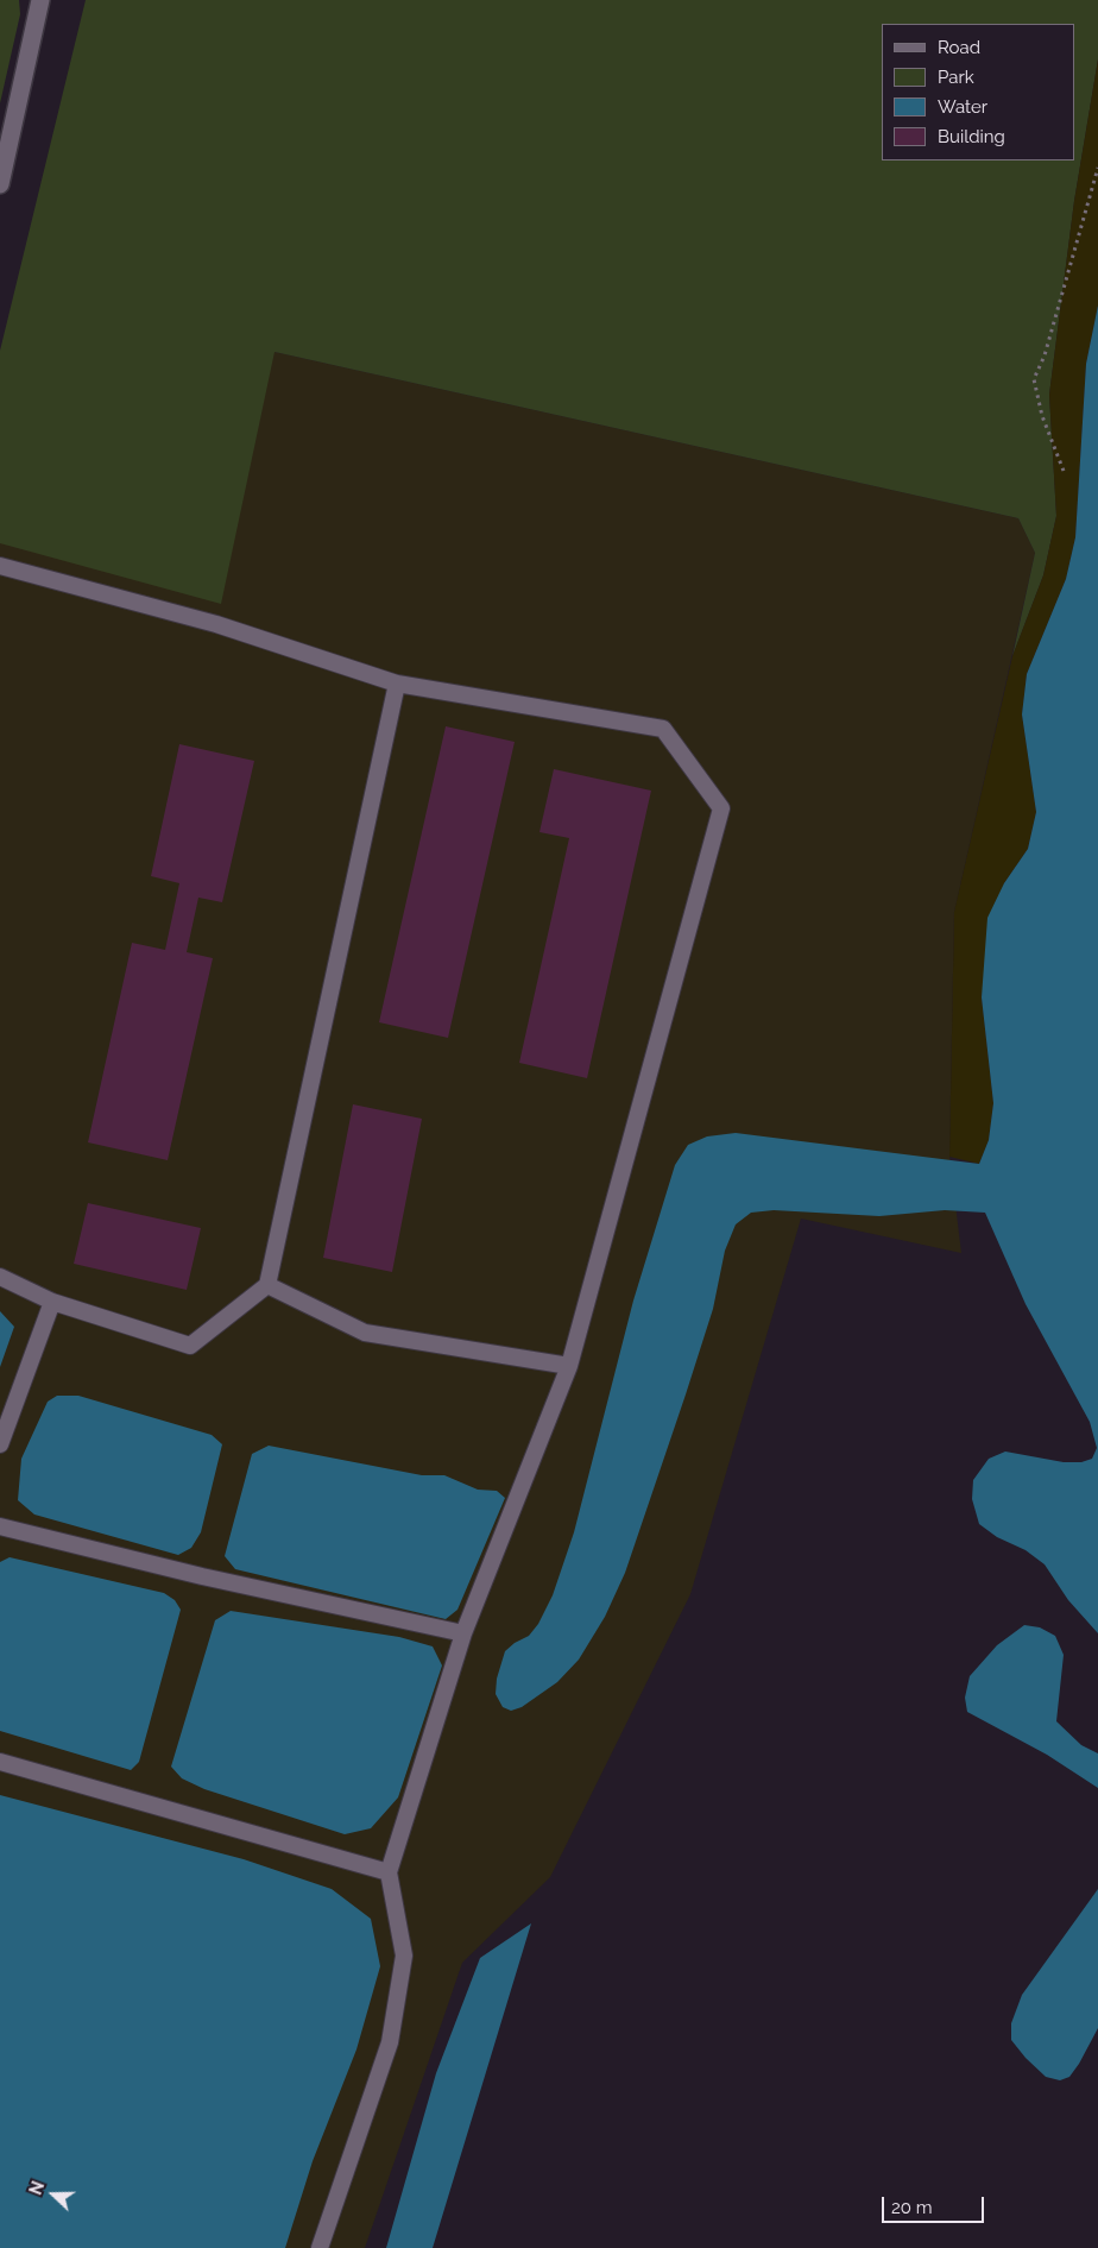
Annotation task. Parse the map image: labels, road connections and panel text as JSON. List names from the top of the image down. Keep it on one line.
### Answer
{"legend":["Road","Park","Water","Building"],"scale_bar":"20 m","north":"left"}
